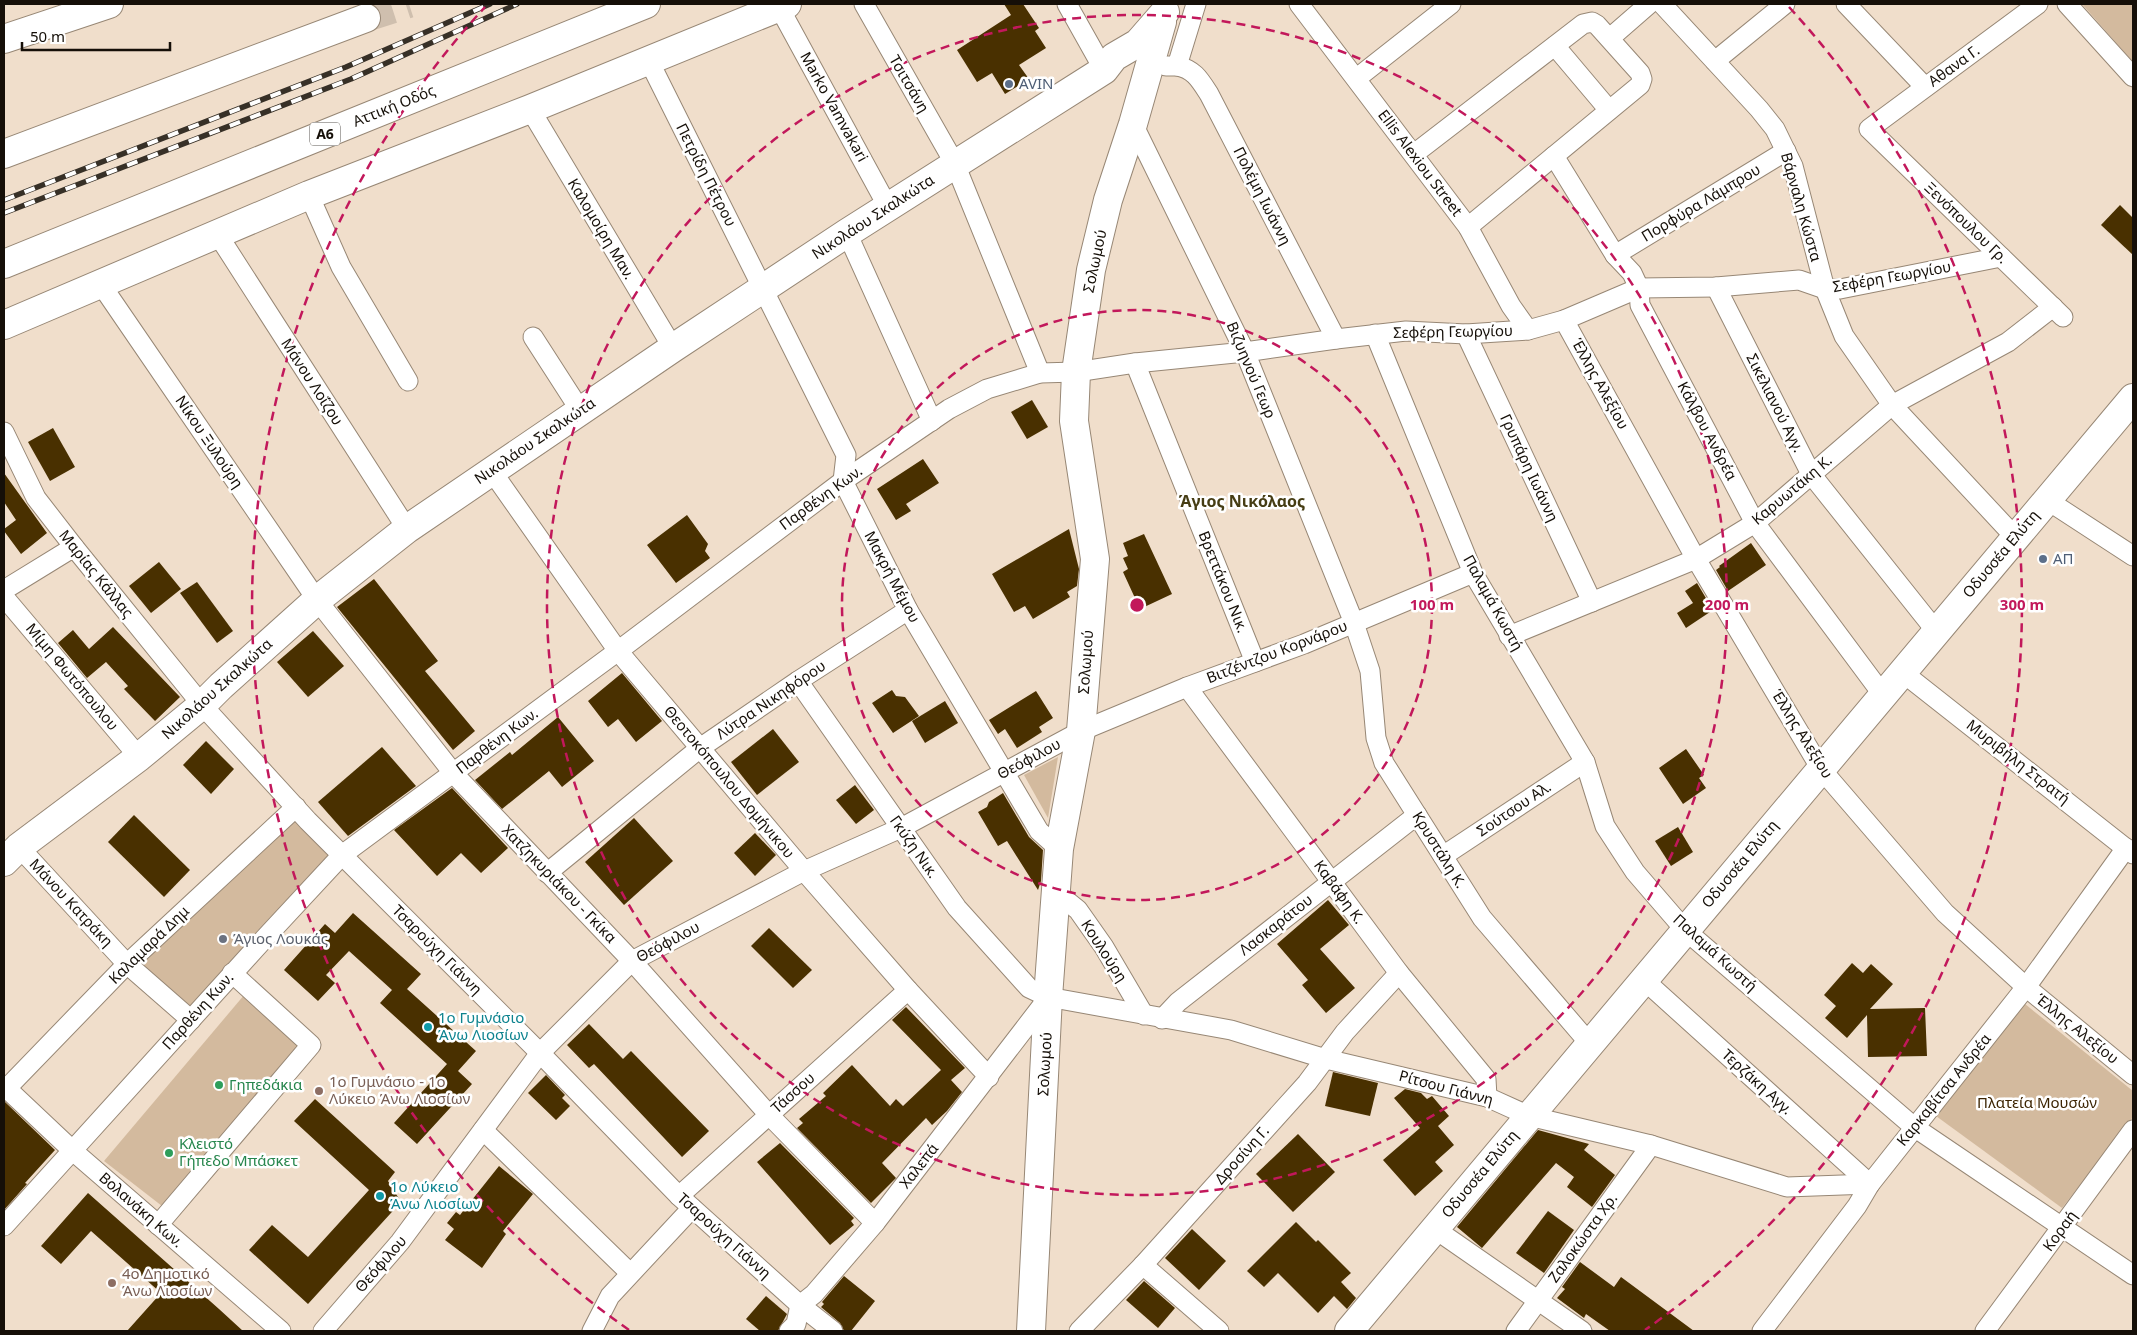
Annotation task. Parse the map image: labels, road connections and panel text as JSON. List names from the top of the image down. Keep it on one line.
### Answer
{"streets":{"main road":["Αττική Οδός","Α6","Νικολάου Σκαλκώτα","Σολωμού","Οδυσσέα Ελύτη"],"street":["Αθανα Γ.","Τσιτσάνη","Marko Vamvakari","Ellis Alexiou Street","Πετρίδη Πέτρου","Πολέμη Ιωάννη","Πορφύρα Λάμπρου","Βάρναλη Κώστα","Ξενόπουλου Γρ.","Καλομοίρη Μαν.","Σεφέρη Γεωργίου","Βιζυηνού Γεωρ","Μάνου Λοΐζου","Έλλης Αλεξίου","Σικελιανού Αγγ.","Κάλβου Ανδρέα","Νίκου Ξυλούρη","Γρυπάρη Ιωάννη","Καρυωτάκη Κ.","Παρθένη Κων.","Μαρίας Κάλλας","Μακρή Μέμου","Βρεττάκου Νικ.","Παλαμά Κωστή","Βιτζέντζου Κορνάρου","Μίμη Φωτόπουλου","Λύτρα Νικηφόρου","Θεόφιλου","Μυριβήλη Στρατή","Θεοτοκόπουλου Δομήνικου","Σούτσου Αλ.","Γκύζη Νικ.","Κρυστάλη Κ.","Χατζηκυριάκου - Γκίκα","Καβάφη Κ.","Μάνου Κατράκη","Λασκαράτου","Καλαμαρά Δημ","Τσαρούχη Γιάννη","Κουλούρη","Τερζάκη Αγγ.","Ρίτσου Γιάννη","Καρκαβίτσα Ανδρέα","Τάσσου","Δροσίνη Γ.","Χαλεπά","Βολανάκη Κων.","Κοραή","Ζαλοκώστα Χρ."]},"crossings":[["Αθανα Γ.","Ξενόπουλου Γρ."],["Τσιτσάνη","Νικολάου Σκαλκώτα"],["Τσιτσάνη","Παρθένη Κων."],["Marko Vamvakari","Νικολάου Σκαλκώτα"],["Ellis Alexiou Street","Σεφέρη Γεωργίου"],["Πετρίδη Πέτρου","Νικολάου Σκαλκώτα"],["Πολέμη Ιωάννη","Σεφέρη Γεωργίου"],["Πορφύρα Λάμπρου","Βάρναλη Κώστα"],["Πορφύρα Λάμπρου","Κάλβου Ανδρέα"],["Βάρναλη Κώστα","Σεφέρη Γεωργίου"],["Βάρναλη Κώστα","Καρυωτάκη Κ."],["Βάρναλη Κώστα","Οδυσσέα Ελύτη"],["Νικολάου Σκαλκώτα","Καλομοίρη Μαν."],["Νικολάου Σκαλκώτα","Σολωμού"],["Νικολάου Σκαλκώτα","Μάνου Λοΐζου"],["Νικολάου Σκαλκώτα","Νίκου Ξυλούρη"],["Νικολάου Σκαλκώτα","Μαρίας Κάλλας"],["Νικολάου Σκαλκώτα","Μίμη Φωτόπουλου"],["Νικολάου Σκαλκώτα","Θεοτοκόπουλου Δομήνικου"],["Νικολάου Σκαλκώτα","Χατζηκυριάκου - Γκίκα"],["Νικολάου Σκαλκώτα","Μάνου Κατράκη"],["Νικολάου Σκαλκώτα","Τσαρούχη Γιάννη"],["Ξενόπουλου Γρ.","Σεφέρη Γεωργίου"],["Ξενόπουλου Γρ.","Καρυωτάκη Κ."],["Σολωμού","Σεφέρη Γεωργίου"],["Σολωμού","Βιζυηνού Γεωρ"],["Σολωμού","Παρθένη Κων."],["Σολωμού","Μακρή Μέμου"],["Σολωμού","Βιτζέντζου Κορνάρου"],["Σολωμού","Θεόφιλου"],["Σολωμού","Γκύζη Νικ."],["Σολωμού","Κουλούρη"],["Σολωμού","Ρίτσου Γιάννη"],["Σολωμού","Χαλεπά"],["Σεφέρη Γεωργίου","Βιζυηνού Γεωρ"],["Σεφέρη Γεωργίου","Έλλης Αλεξίου"],["Σεφέρη Γεωργίου","Σικελιανού Αγγ."],["Σεφέρη Γεωργίου","Κάλβου Ανδρέα"],["Σεφέρη Γεωργίου","Γρυπάρη Ιωάννη"],["Σεφέρη Γεωργίου","Παρθένη Κων."],["Σεφέρη Γεωργίου","Βρεττάκου Νικ."],["Σεφέρη Γεωργίου","Παλαμά Κωστή"],["Βιζυηνού Γεωρ","Βιτζέντζου Κορνάρου"],["Βιζυηνού Γεωρ","Κρυστάλη Κ."],["Έλλης Αλεξίου","Καρυωτάκη Κ."],["Έλλης Αλεξίου","Οδυσσέα Ελύτη"],["Έλλης Αλεξίου","Καρκαβίτσα Ανδρέα"],["Σικελιανού Αγγ.","Καρυωτάκη Κ."],["Σικελιανού Αγγ.","Οδυσσέα Ελύτη"],["Κάλβου Ανδρέα","Καρυωτάκη Κ."],["Κάλβου Ανδρέα","Οδυσσέα Ελύτη"],["Νίκου Ξυλούρη","Χατζηκυριάκου - Γκίκα"],["Γρυπάρη Ιωάννη","Καρυωτάκη Κ."],["Καρυωτάκη Κ.","Παλαμά Κωστή"],["Παρθένη Κων.","Μακρή Μέμου"],["Παρθένη Κων.","Θεοτοκόπουλου Δομήνικου"],["Παρθένη Κων.","Χατζηκυριάκου - Γκίκα"],["Παρθένη Κων.","Μάνου Κατράκη"],["Παρθένη Κων.","Τσαρούχη Γιάννη"],["Παρθένη Κων.","Βολανάκη Κων."],["Οδυσσέα Ελύτη","Παλαμά Κωστή"],["Οδυσσέα Ελύτη","Μυριβήλη Στρατή"],["Οδυσσέα Ελύτη","Κρυστάλη Κ."],["Οδυσσέα Ελύτη","Τερζάκη Αγγ."],["Οδυσσέα Ελύτη","Ρίτσου Γιάννη"],["Μαρίας Κάλλας","Τσαρούχη Γιάννη"],["Μακρή Μέμου","Λύτρα Νικηφόρου"],["Μακρή Μέμου","Θεόφιλου"],["Βρεττάκου Νικ.","Βιτζέντζου Κορνάρου"],["Παλαμά Κωστή","Βιτζέντζου Κορνάρου"],["Παλαμά Κωστή","Σούτσου Αλ."],["Παλαμά Κωστή","Καρκαβίτσα Ανδρέα"],["Παλαμά Κωστή","Κοραή"],["Βιτζέντζου Κορνάρου","Θεόφιλου"],["Βιτζέντζου Κορνάρου","Κρυστάλη Κ."],["Βιτζέντζου Κορνάρου","Καβάφη Κ."],["Λύτρα Νικηφόρου","Θεοτοκόπουλου Δομήνικου"],["Λύτρα Νικηφόρου","Γκύζη Νικ."],["Λύτρα Νικηφόρου","Χατζηκυριάκου - Γκίκα"],["Θεόφιλου","Θεοτοκόπουλου Δομήνικου"],["Θεόφιλου","Γκύζη Νικ."],["Θεόφιλου","Χατζηκυριάκου - Γκίκα"],["Θεόφιλου","Τσαρούχη Γιάννη"],["Μυριβήλη Στρατή","Καρκαβίτσα Ανδρέα"],["Θεοτοκόπουλου Δομήνικου","Τάσσου"],["Θεοτοκόπουλου Δομήνικου","Χαλεπά"],["Σούτσου Αλ.","Κρυστάλη Κ."],["Γκύζη Νικ.","Ρίτσου Γιάννη"],["Γκύζη Νικ.","Χαλεπά"],["Κρυστάλη Κ.","Λασκαράτου"],["Χατζηκυριάκου - Γκίκα","Τάσσου"],["Χατζηκυριάκου - Γκίκα","Χαλεπά"],["Καβάφη Κ.","Λασκαράτου"],["Καβάφη Κ.","Ρίτσου Γιάννη"],["Καβάφη Κ.","Δροσίνη Γ."],["Μάνου Κατράκη","Καλαμαρά Δημ"],["Λασκαράτου","Κουλούρη"],["Λασκαράτου","Ρίτσου Γιάννη"],["Καλαμαρά Δημ","Τσαρούχη Γιάννη"],["Καλαμαρά Δημ","Βολανάκη Κων."],["Τσαρούχη Γιάννη","Τάσσου"],["Τσαρούχη Γιάννη","Χαλεπά"],["Κουλούρη","Ρίτσου Γιάννη"],["Τερζάκη Αγγ.","Ρίτσου Γιάννη"],["Τερζάκη Αγγ.","Καρκαβίτσα Ανδρέα"],["Ρίτσου Γιάννη","Καρκαβίτσα Ανδρέα"],["Ρίτσου Γιάννη","Δροσίνη Γ."],["Ρίτσου Γιάννη","Χαλεπά"],["Ρίτσου Γιάννη","Ζαλοκώστα Χρ."]],"districts":["Άγιος Νικόλαος"],"parks":["Πλατεία Μουσών"],"places":["AVIN","ΑΠ","Άγιος Λουκάς","1ο Γυμνάσιο Άνω Λιοσίων","Γηπεδάκια","1ο Γυμνάσιο - 1ο Λύκειο Άνω Λιοσίων","Κλειστό Γήπεδο Μπάσκετ","1ο Λύκειο Άνω Λιοσίων","4ο Δημοτικό Άνω Λιοσίων"],"scale_bar":"50 m","rings":["100 m","200 m","300 m"]}
